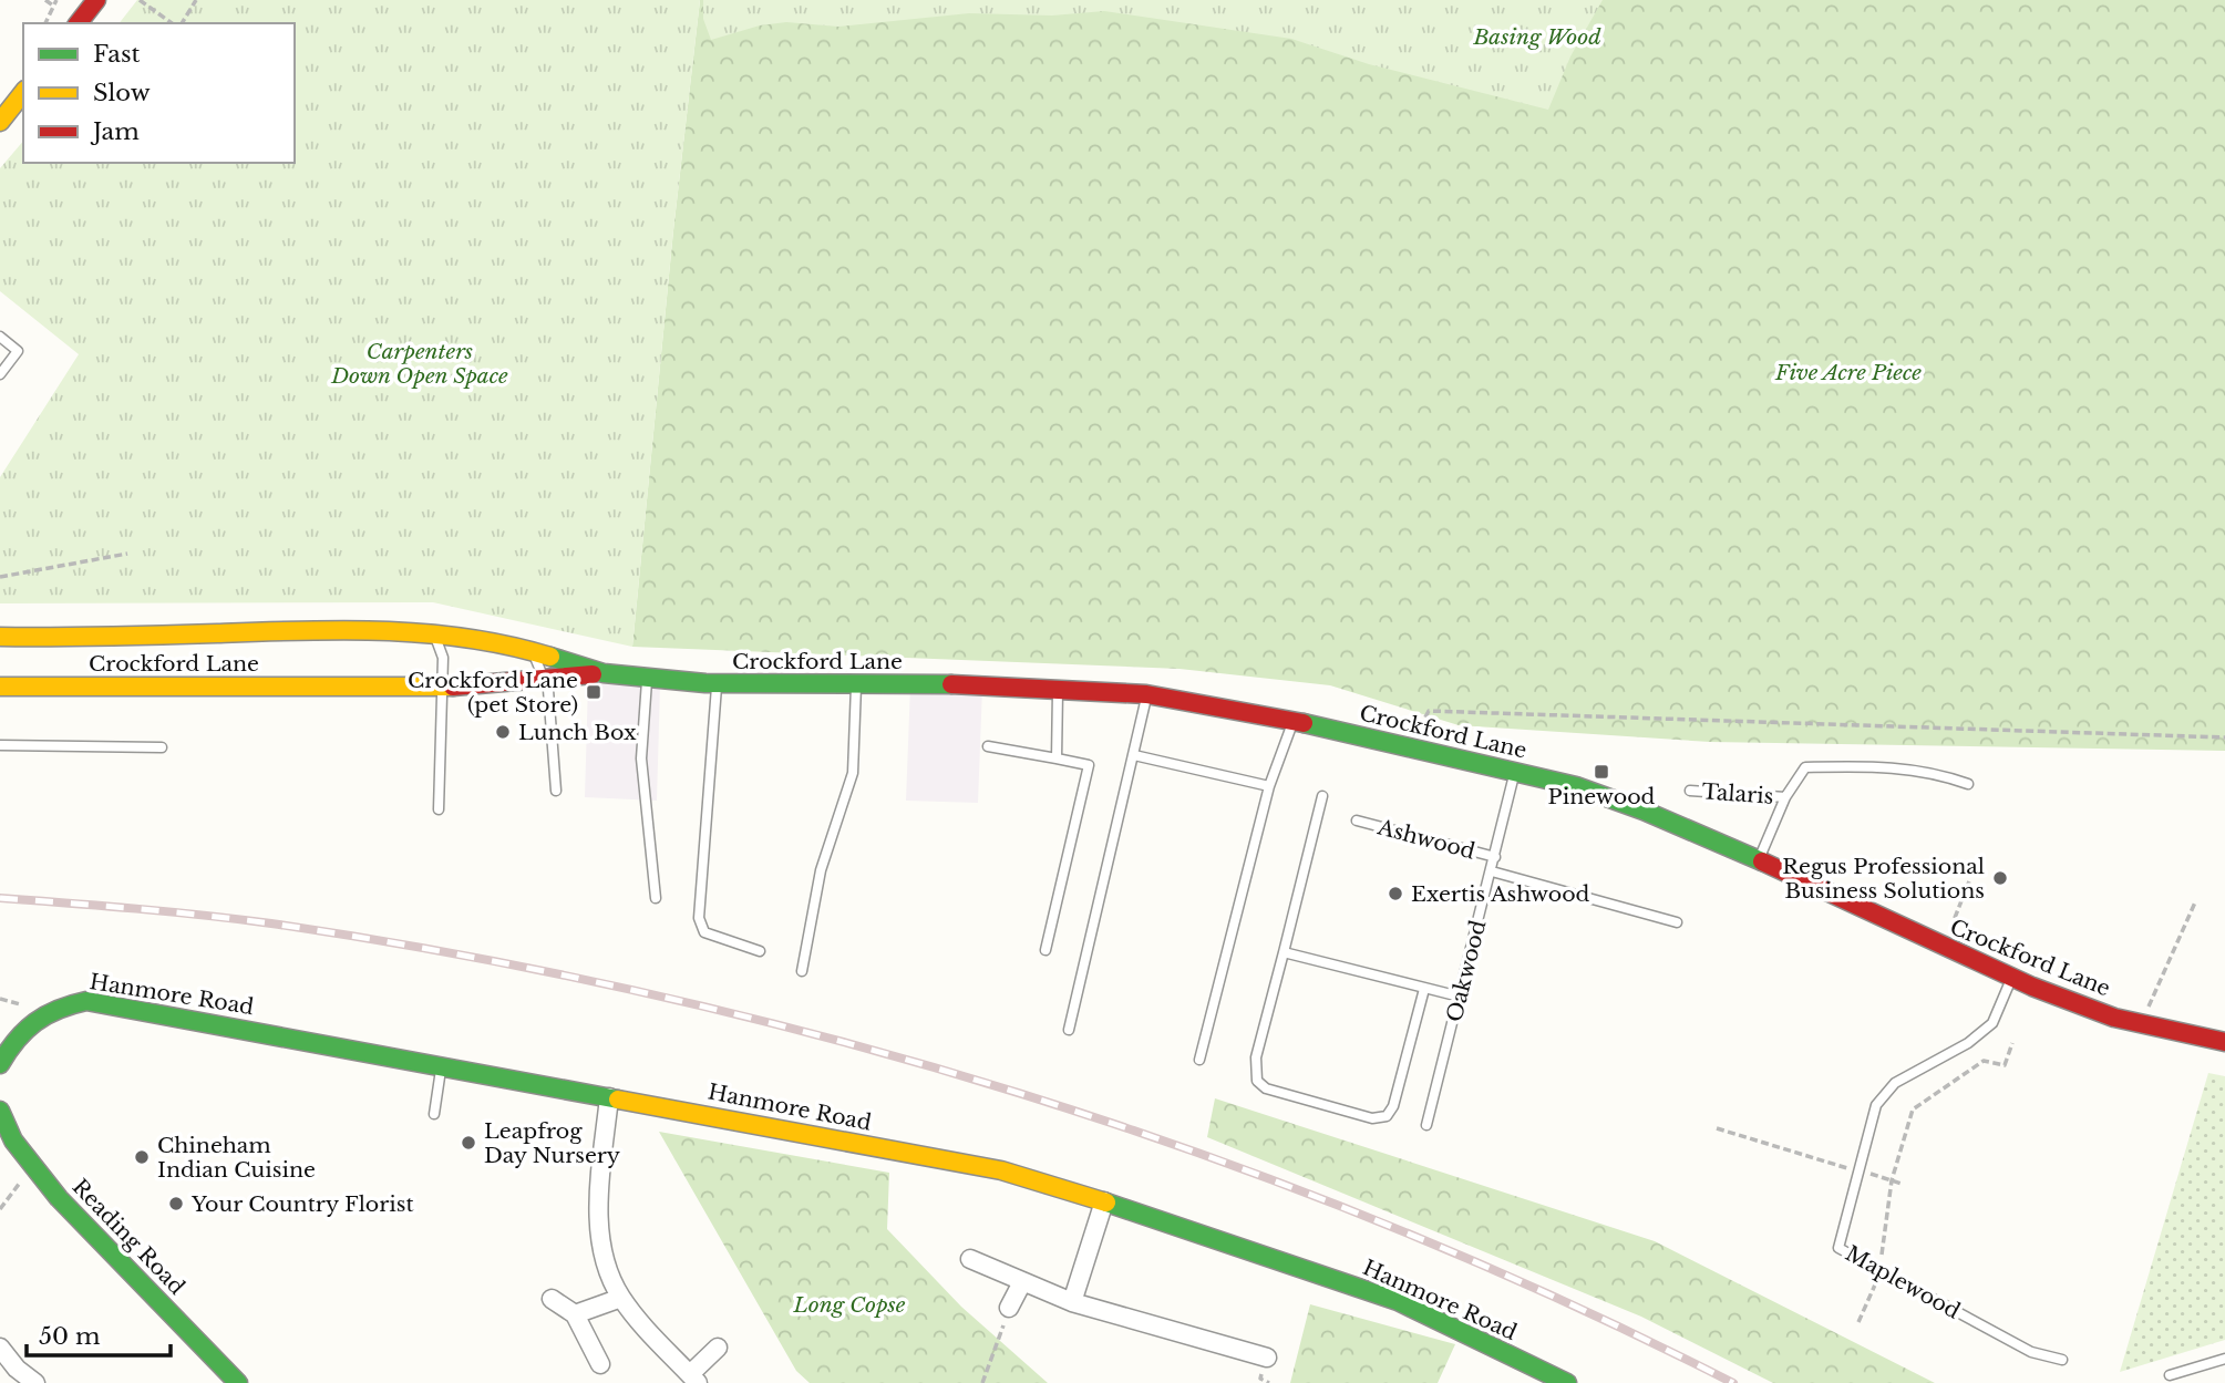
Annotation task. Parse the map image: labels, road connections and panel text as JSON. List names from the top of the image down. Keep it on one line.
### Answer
{"streets":{"street":["Crockford Lane","Hanmore Road","Reading Road"],"lane":["Talaris","Ashwood","Oakwood","Maplewood"]},"crossings":[["Crockford Lane","Oakwood"],["Crockford Lane","Maplewood"],["Ashwood","Oakwood"]],"parks":["Basing Wood","Carpenters Down Open Space","Five Acre Piece","Long Copse"],"places":{"transit":["Crockford Lane (pet Store)","Pinewood"],"other":["Lunch Box","Regus Professional Business Solutions","Exertis Ashwood","Leapfrog Day Nursery","Chineham Indian Cuisine","Your Country Florist"]},"legend":["Fast","Slow","Jam"],"scale_bar":"50 m"}
